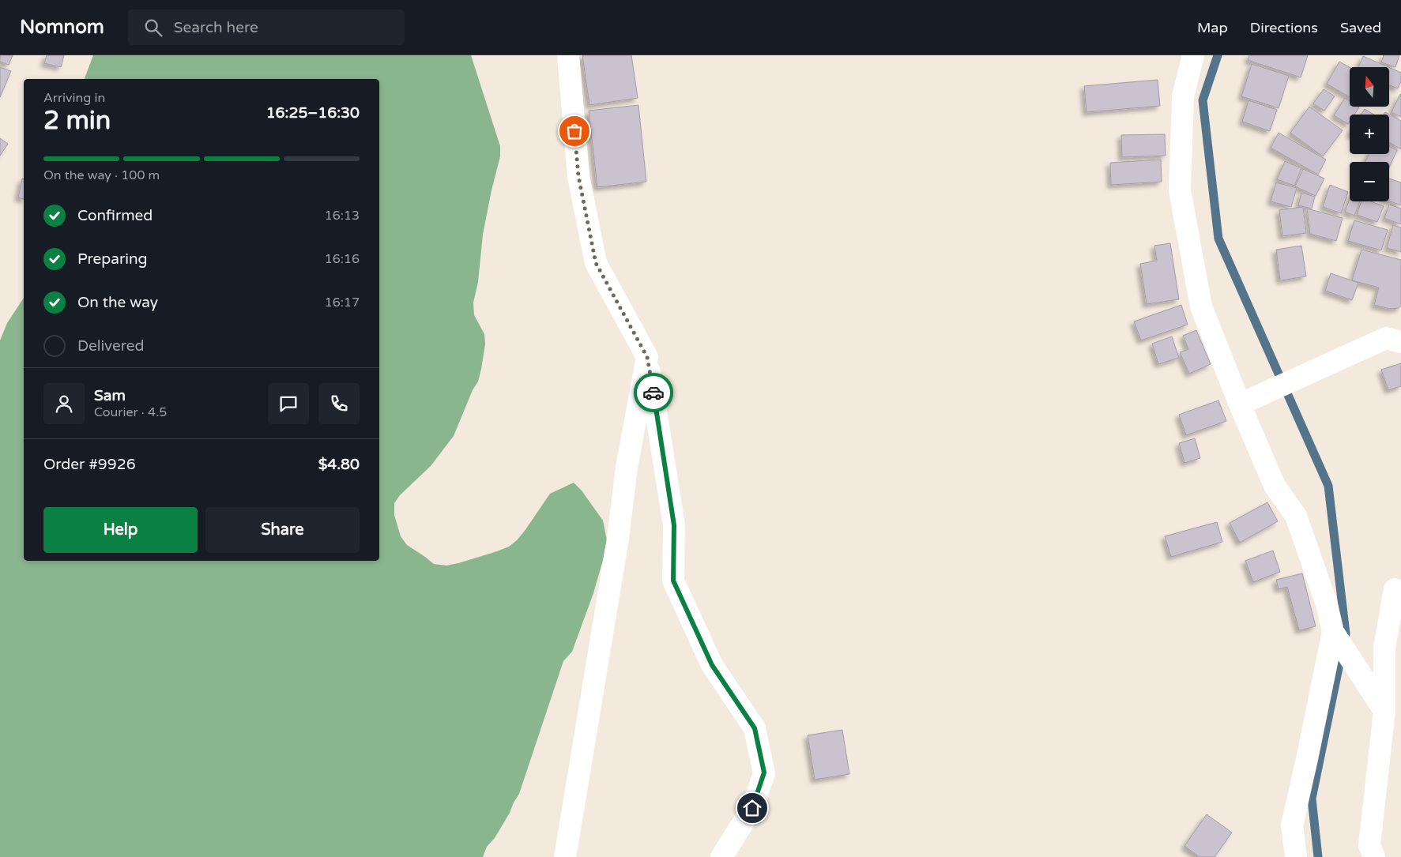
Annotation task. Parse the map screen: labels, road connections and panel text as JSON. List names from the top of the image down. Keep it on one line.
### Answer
{"north":"top","page":{"header":"Nomnom","search":"Search here","nav":["Map","Directions","Saved"],"map_buttons":["+","−"],"heading":["2 min","Arriving in","16:25–16:30"],"panel":["Sam","Courier · 4.5","Order #9926","$4.80"],"bar":"On the way · 100 m","list":[["Confirmed","16:13"],["Preparing","16:16"],["On the way","16:17"],"Delivered"],"buttons":["Help","Share"]}}
